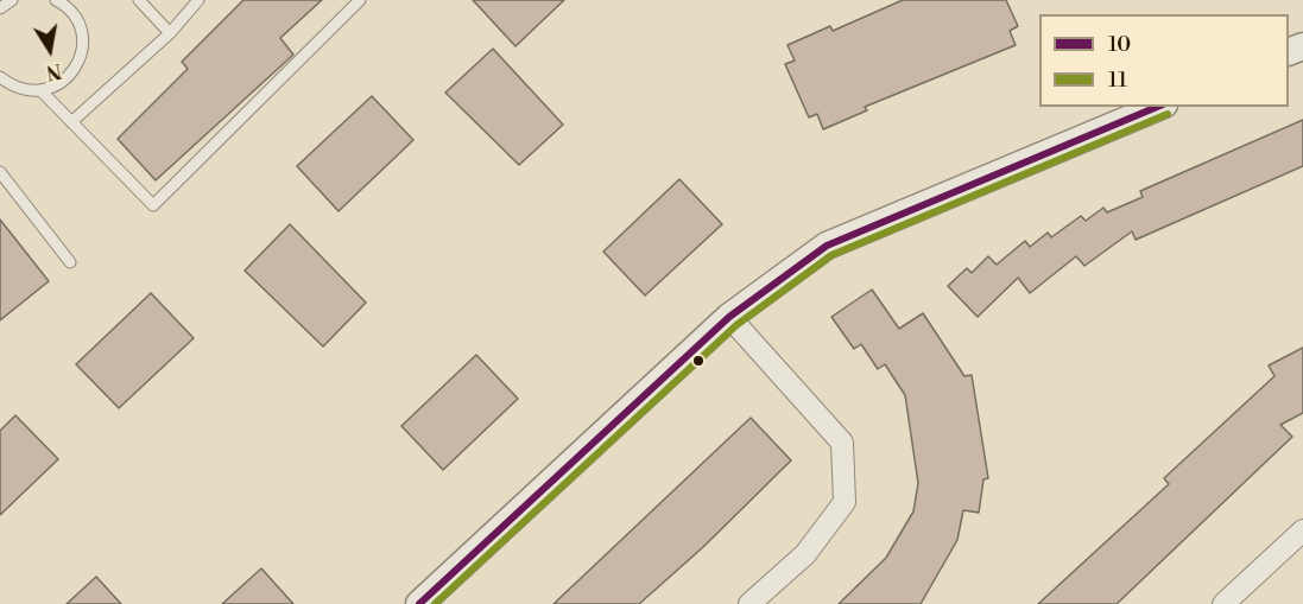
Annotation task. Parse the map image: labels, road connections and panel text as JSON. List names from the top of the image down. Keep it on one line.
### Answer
{"lines":["transit line 10","transit line 11"],"legend":["10","11"],"north":"bottom"}
